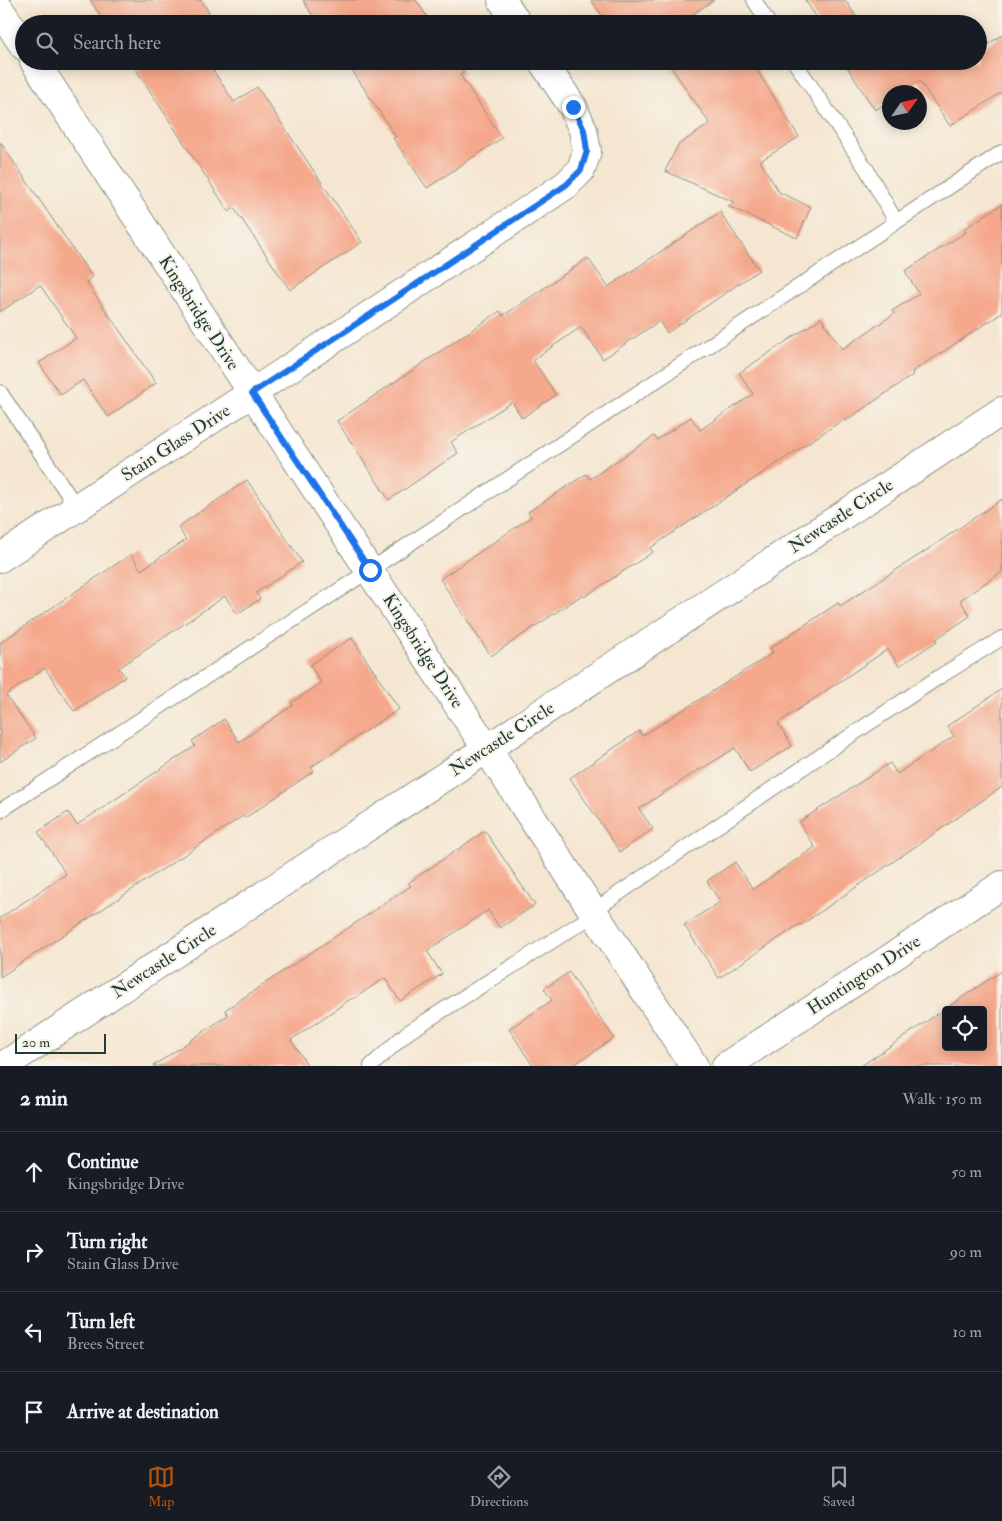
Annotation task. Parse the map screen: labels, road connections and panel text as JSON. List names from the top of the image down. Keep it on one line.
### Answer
{"streets":{"street":["Kingsbridge Drive","Stain Glass Drive","Newcastle Circle","Huntington Drive"]},"crossings":[["Kingsbridge Drive","Stain Glass Drive"],["Kingsbridge Drive","Newcastle Circle"]],"scale_bar":"20 m","north":"top right","page":{"search":"Search here","scale":"20 m","heading":["2 min","Walk · 150 m"],"list":[["Continue","Kingsbridge Drive","50 m"],["Turn right","Stain Glass Drive","90 m"],["Turn left","Brees Street","10 m"],"Arrive at destination"],"nav":["Map","Directions","Saved"]}}
